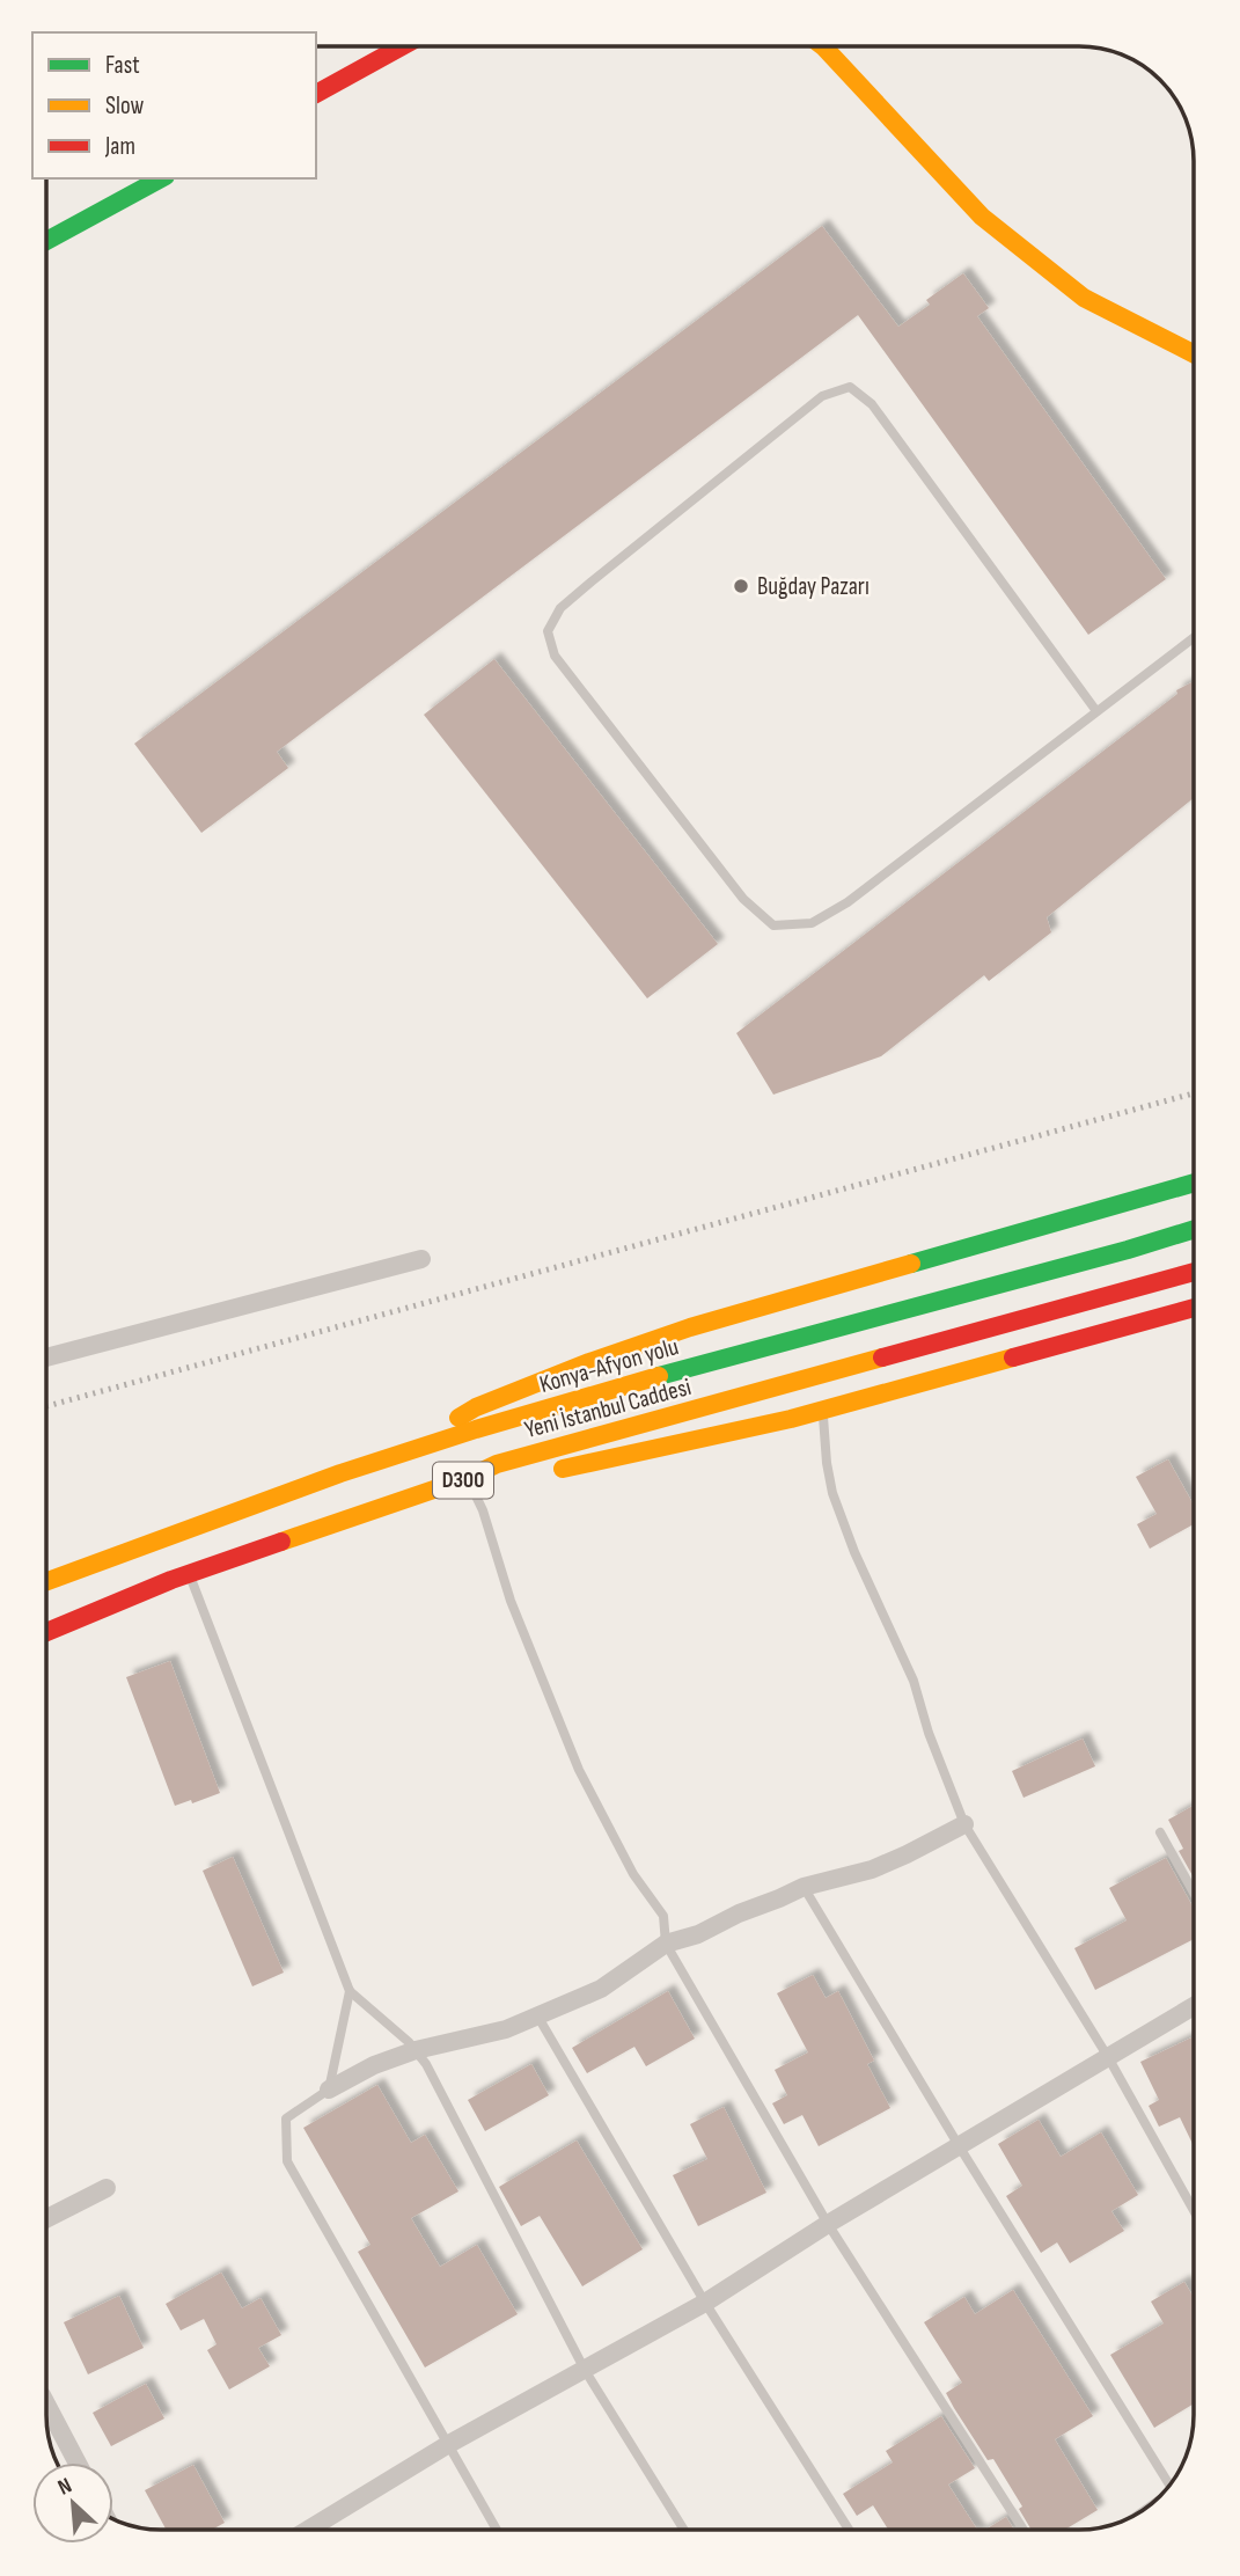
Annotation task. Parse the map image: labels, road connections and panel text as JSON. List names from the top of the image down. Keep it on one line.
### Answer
{"streets":{"main road":["Konya-Afyon yolu","Yeni İstanbul Caddesi","D300"]},"places":["Buğday Pazarı"],"legend":["Fast","Slow","Jam"],"north":"top left"}
